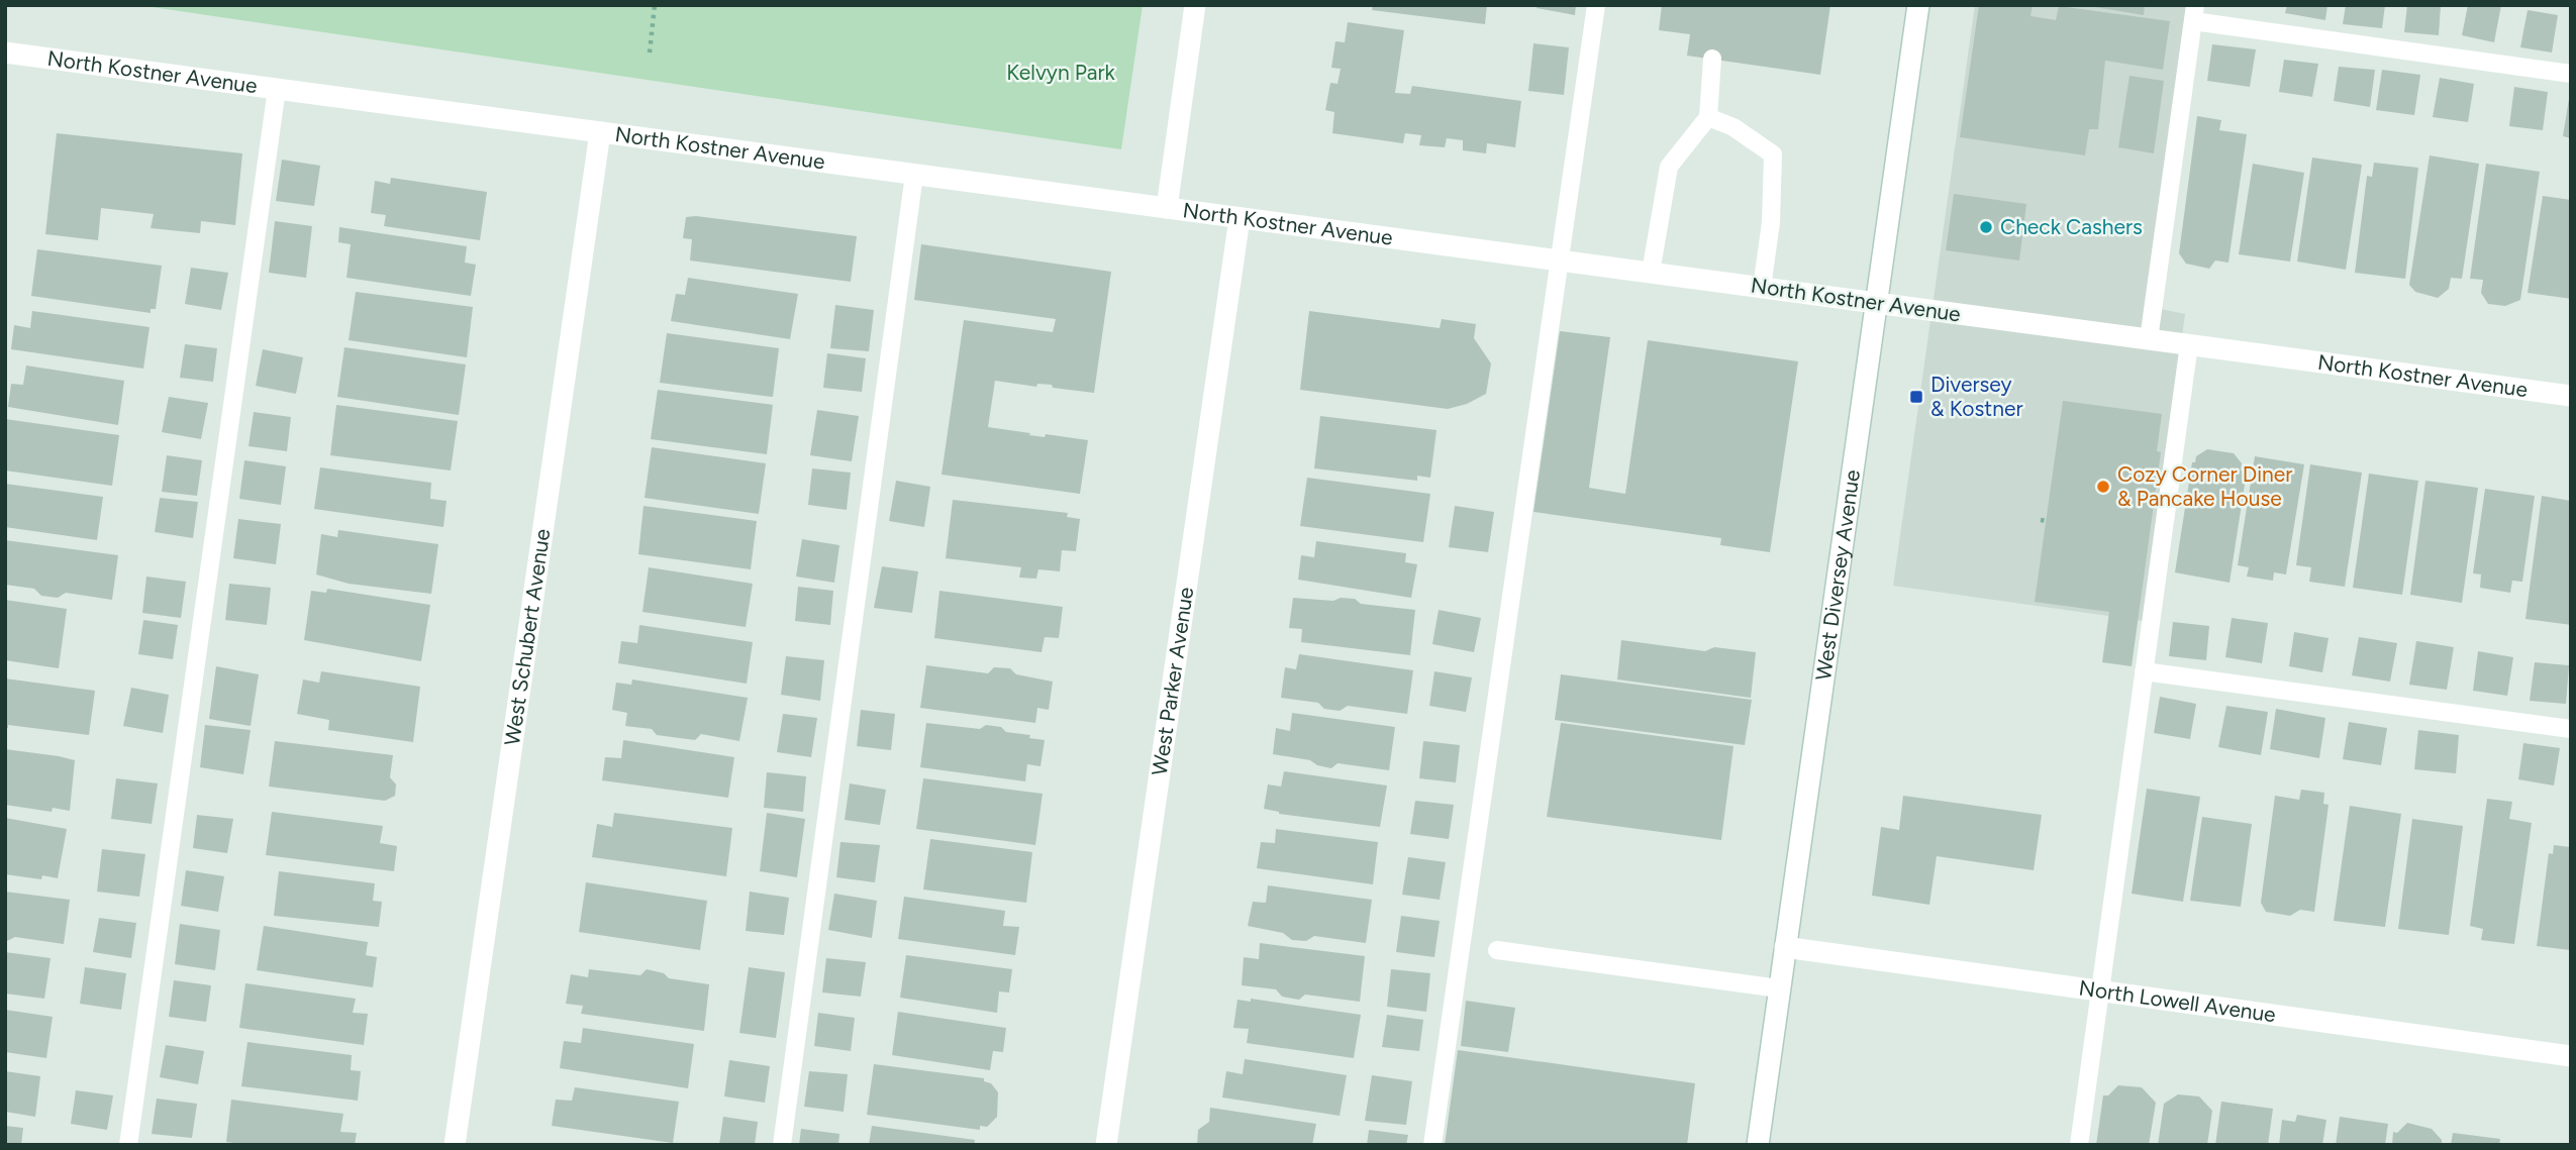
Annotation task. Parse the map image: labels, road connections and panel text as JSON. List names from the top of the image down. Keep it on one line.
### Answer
{"streets":{"street":["North Kostner Avenue","West Diversey Avenue","West Schubert Avenue","West Parker Avenue","North Lowell Avenue"]},"crossings":[["North Kostner Avenue","West Diversey Avenue"],["North Kostner Avenue","West Schubert Avenue"],["North Kostner Avenue","West Parker Avenue"],["West Diversey Avenue","North Lowell Avenue"]],"parks":["Kelvyn Park"],"places":{"other":["Check Cashers","Cozy Corner Diner & Pancake House"],"transit":["Diversey & Kostner"]}}
